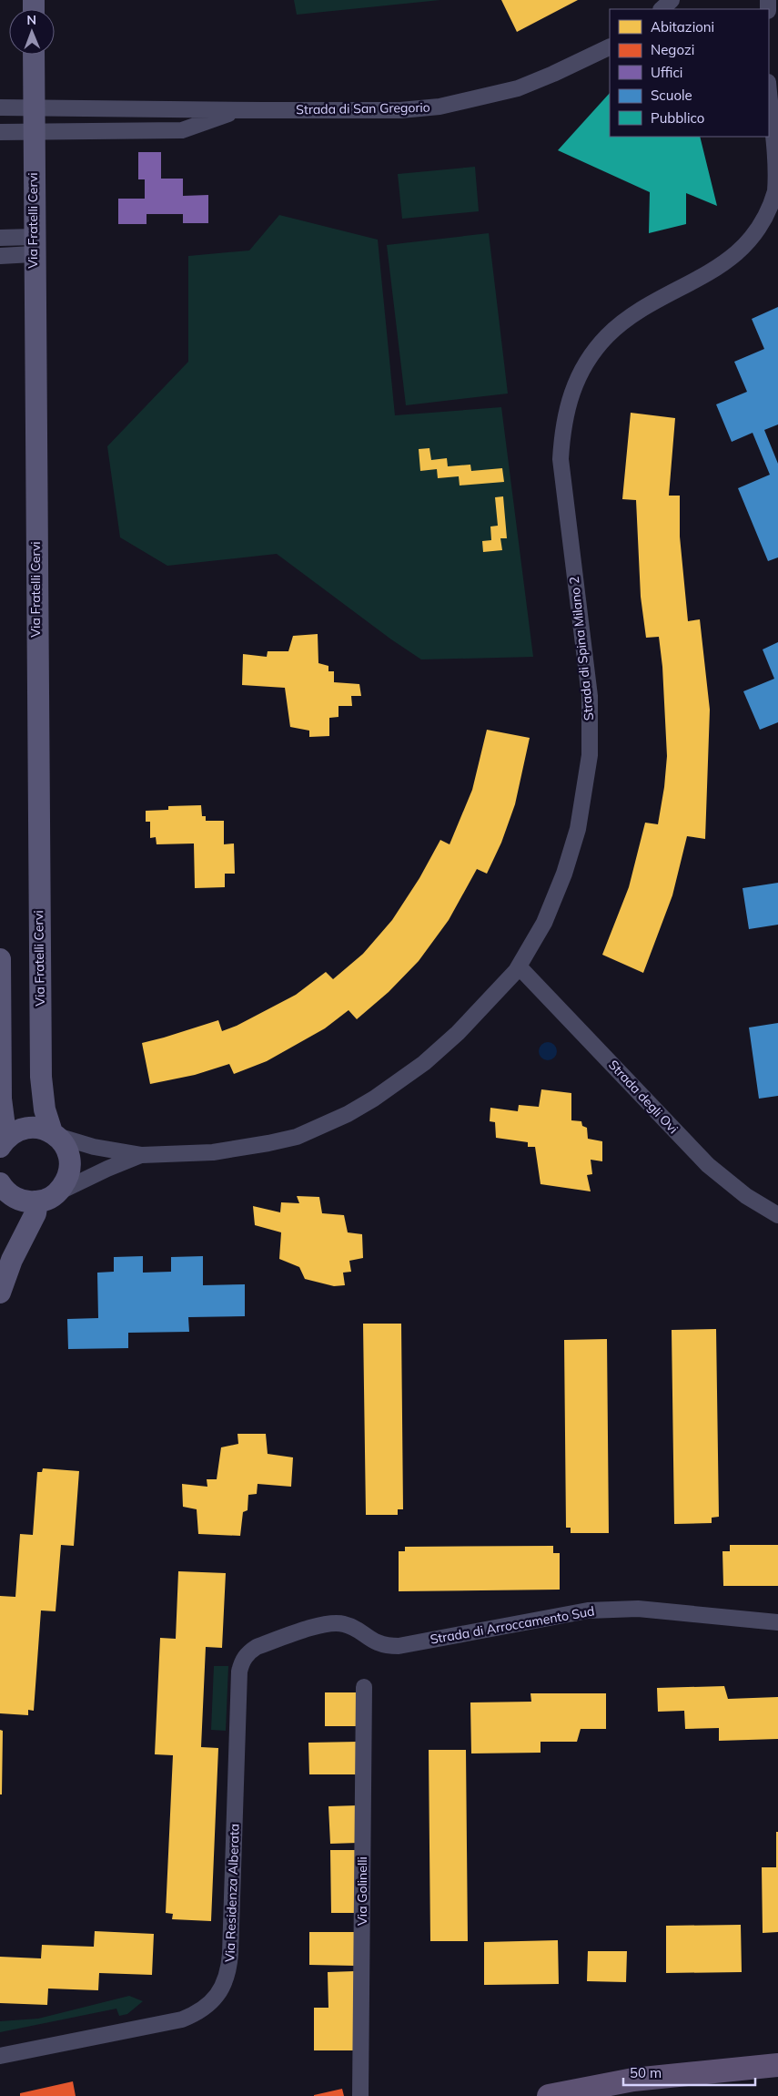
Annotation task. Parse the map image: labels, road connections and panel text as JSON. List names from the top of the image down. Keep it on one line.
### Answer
{"streets":{"street":["Strada di San Gregorio","Via Fratelli Cervi","Strada di Spina Milano 2","Strada degli Ovi","Strada di Arroccamento Sud","Via Golinelli","Via Residenza Alberata"]},"crossings":[["Strada di San Gregorio","Via Fratelli Cervi"],["Via Fratelli Cervi","Strada di Spina Milano 2"],["Strada di Spina Milano 2","Strada degli Ovi"],["Strada di Arroccamento Sud","Via Residenza Alberata"]],"legend":["Abitazioni","Negozi","Uffici","Scuole","Pubblico"],"scale_bar":"50 m","north":"top"}
